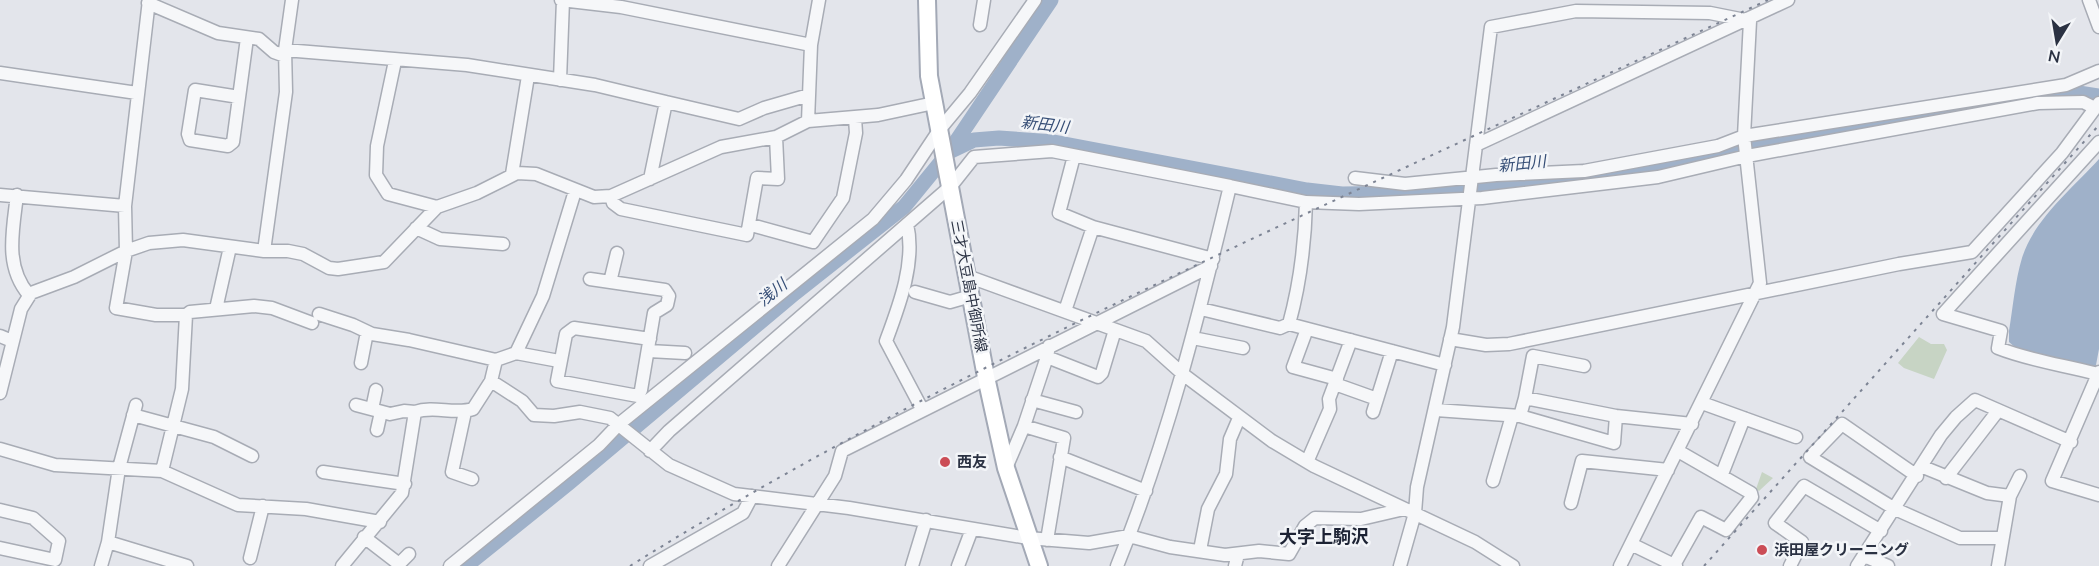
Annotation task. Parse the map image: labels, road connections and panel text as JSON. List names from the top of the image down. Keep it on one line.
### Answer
{"streets":{"main road":["三才大豆島中御所線"]},"districts":["大字上駒沢"],"water":["新田川","浅川"],"places":["西友","浜田屋クリーニング"],"north":"bottom"}
